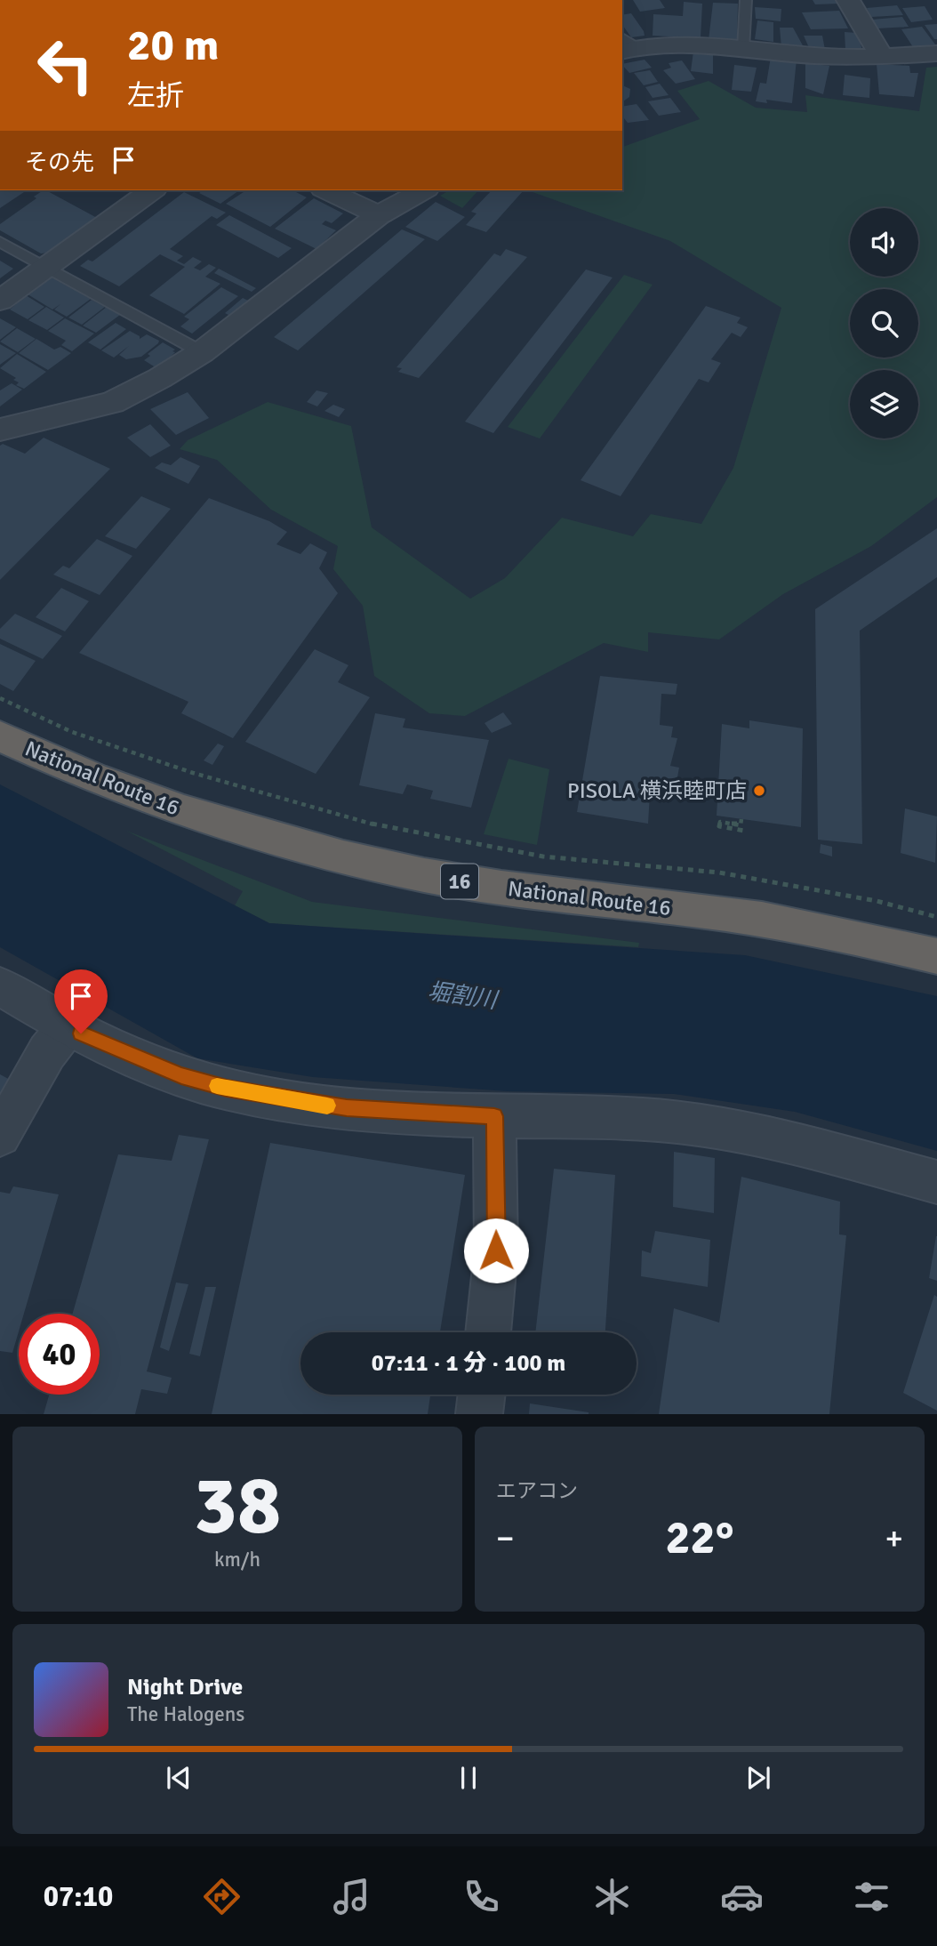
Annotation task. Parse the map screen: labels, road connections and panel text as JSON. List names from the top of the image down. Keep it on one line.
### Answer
{"streets":{"highway":["National Route 16","16"]},"water":["堀割川"],"places":["PISOLA 横浜睦町店"],"page":{"turn":["20 m","左折"],"then":"その先","limit":"40","trip":"07:11 · 1 分 · 100 m","tile":[["38","km/h"],"エアコン"],"heat":["−","22°","+"],"song":["Night Drive","The Halogens"],"tabs":"07:10"}}
